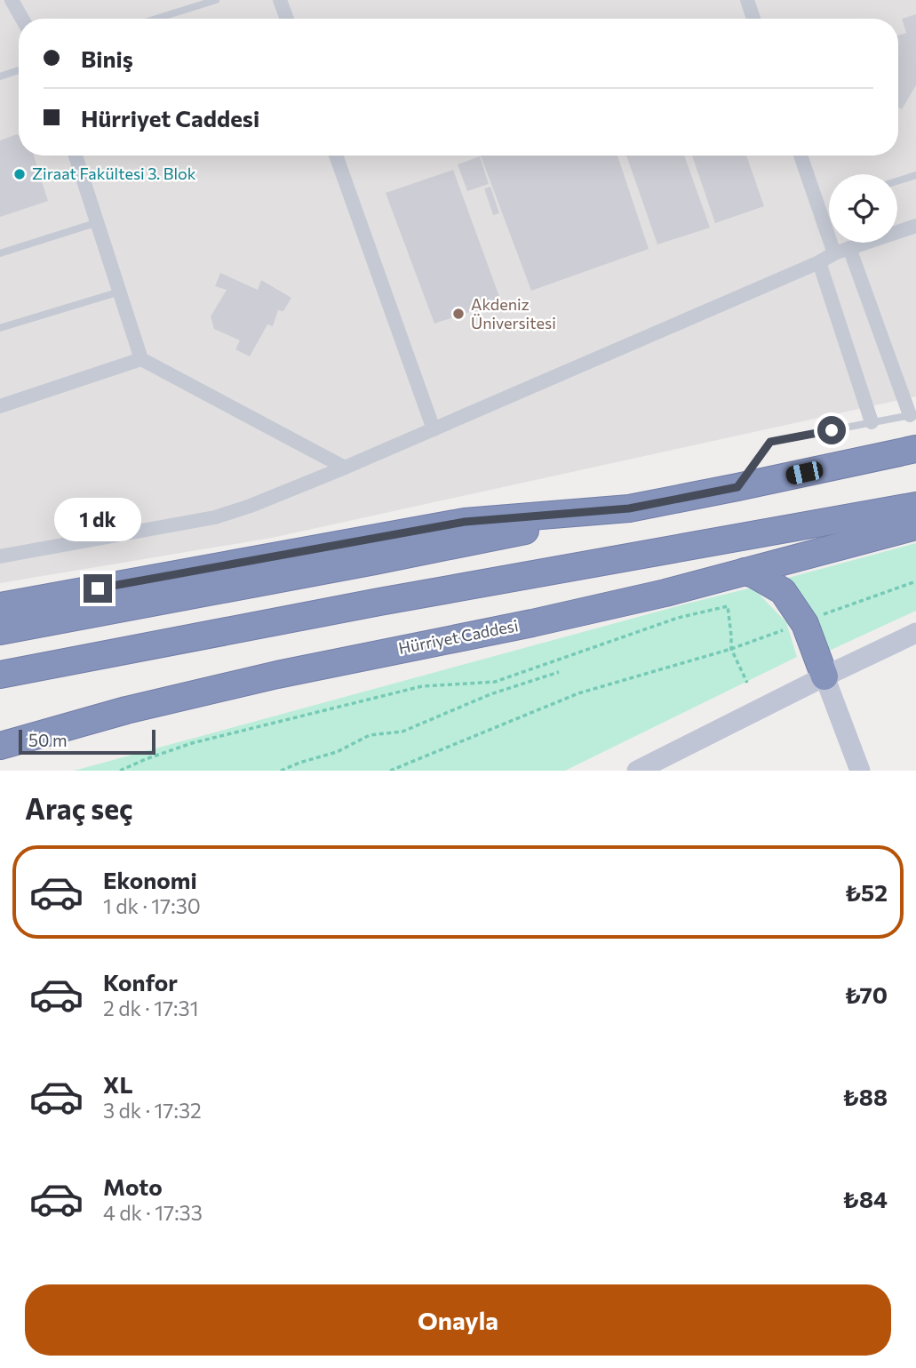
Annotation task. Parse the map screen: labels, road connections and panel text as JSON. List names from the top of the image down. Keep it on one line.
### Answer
{"streets":{"highway":["Hürriyet Caddesi"]},"places":["Ziraat Fakültesi 3. Blok","Akdeniz Üniversitesi"],"scale_bar":"50 m","page":{"banner":["Biniş","Hürriyet Caddesi"],"bubble":"1 dk","scale":"50 m","heading":"Araç seç","list":[{"name":"Ekonomi","note":"1 dk · 17:30","value":"₺52"},{"name":"Konfor","note":"2 dk · 17:31","value":"₺70"},{"name":"XL","note":"3 dk · 17:32","value":"₺88"},{"name":"Moto","note":"4 dk · 17:33","value":"₺84"}],"buttons":"Onayla"}}
